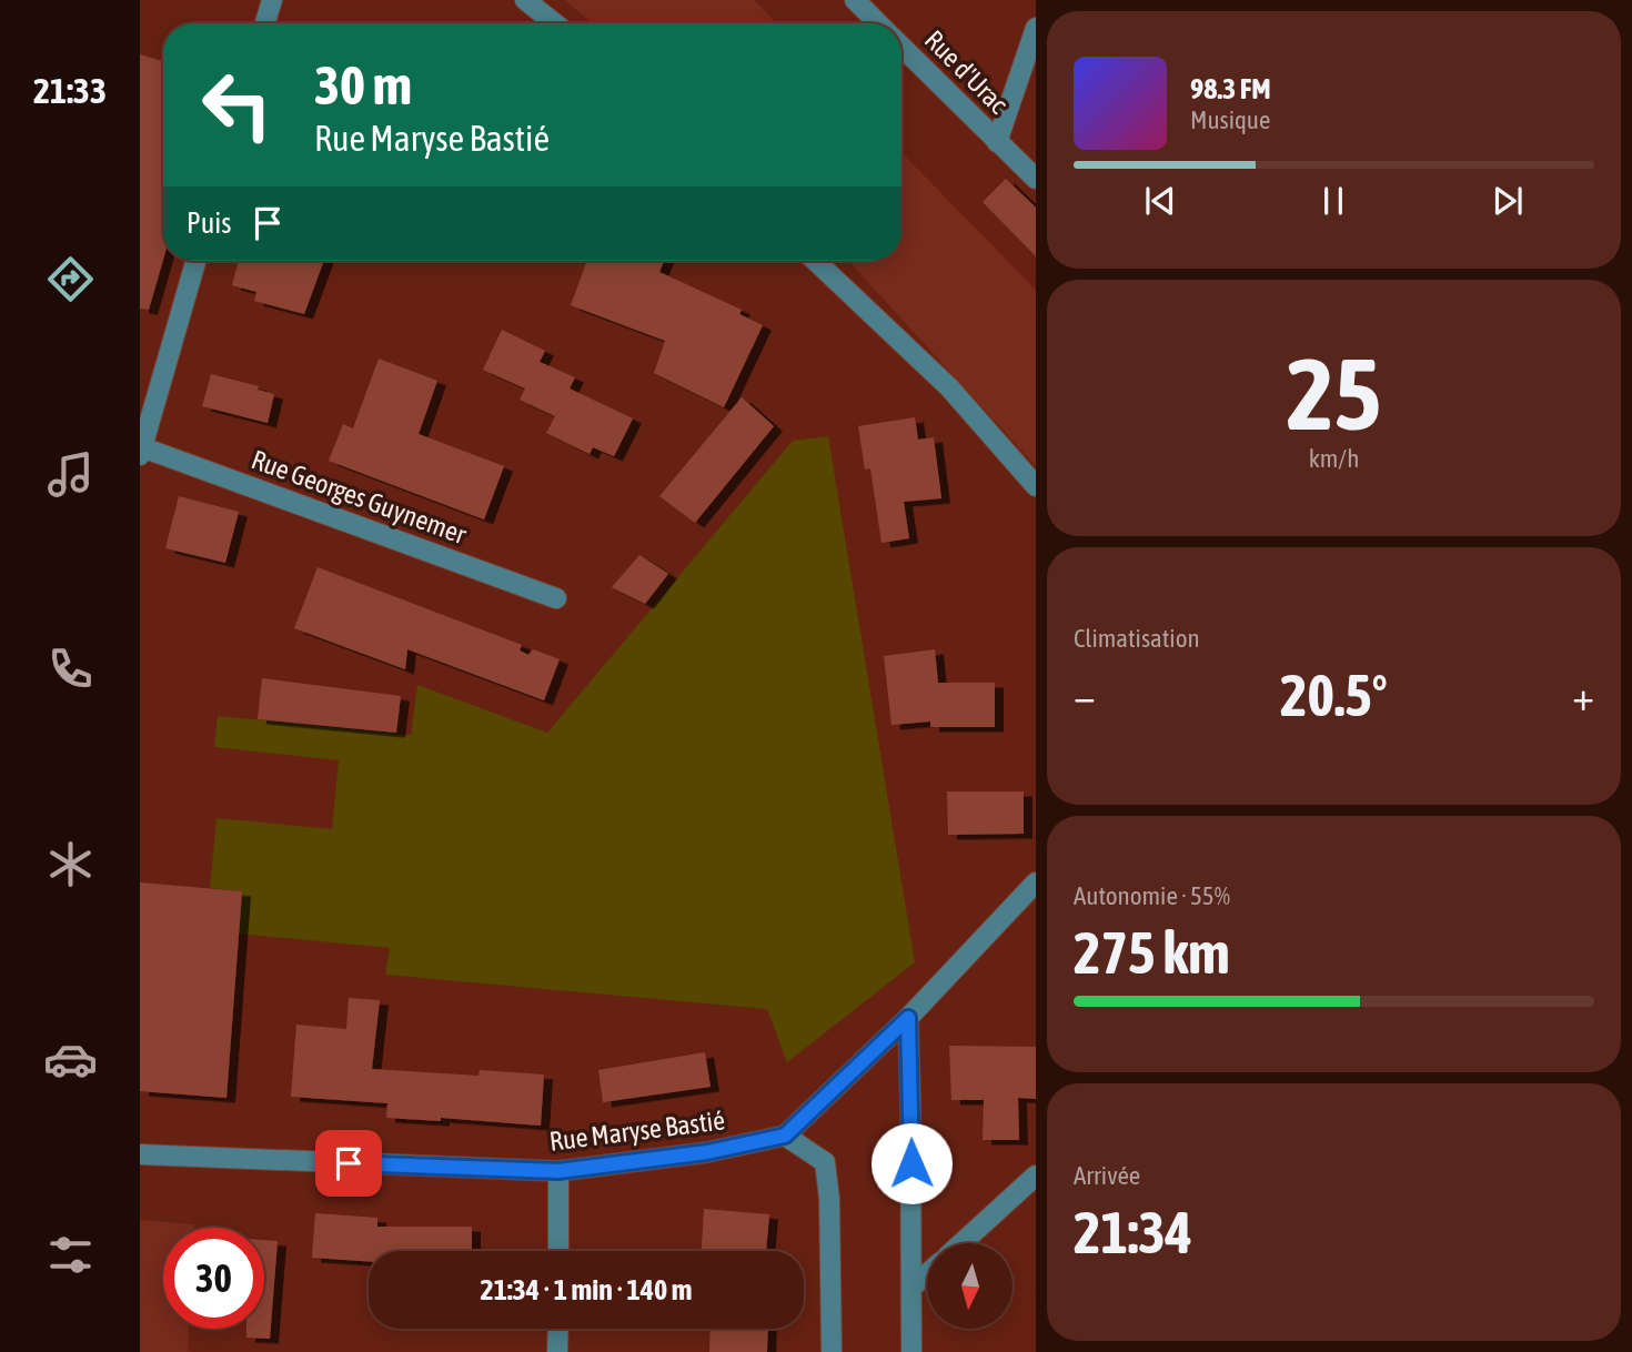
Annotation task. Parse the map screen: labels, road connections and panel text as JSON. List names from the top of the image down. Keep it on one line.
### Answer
{"streets":{"street":["Rue d'Urac","Rue Georges Guynemer","Rue Maryse Bastié"]},"north":"bottom","page":{"tabs":"21:33","turn":["30 m","Rue Maryse Bastié"],"song":["98.3 FM","Musique"],"then":"Puis","tile":[["25","km/h"],"Climatisation",["Autonomie · 55%","275 km"],["Arrivée","21:34"]],"heat":["−","20.5°","+"],"limit":"30","trip":"21:34 · 1 min · 140 m"}}
